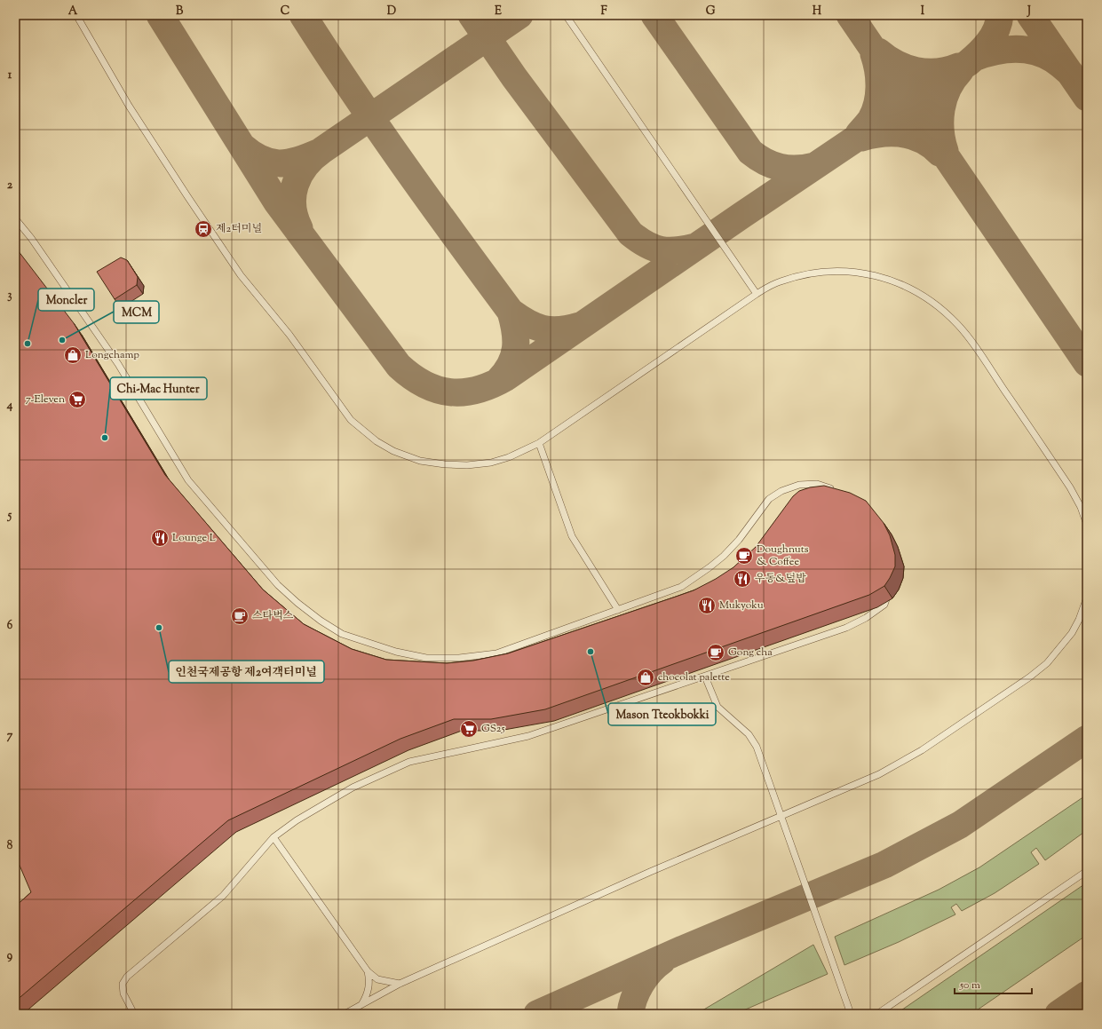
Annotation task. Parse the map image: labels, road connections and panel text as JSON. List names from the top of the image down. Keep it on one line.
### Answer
{"places":{"station":["제2터미널"],"other":["MCM","Moncler","Chi-Mac Hunter","인천국제공항 제2여객터미널","Mason Tteokbokki"],"shop":["Longchamp","chocolat palette"],"supermarket":["7-Eleven","GS25"],"restaurant":["Lounge L","우동&덮밥","Mukyoku"],"cafe":["Doughnuts & Coffee","스타벅스","Gong cha"]},"scale_bar":"50 m","grid":{"columns":["A","B","C","D","E","F","G","H","I","J"],"rows":["1","2","3","4","5","6","7","8","9"]}}
